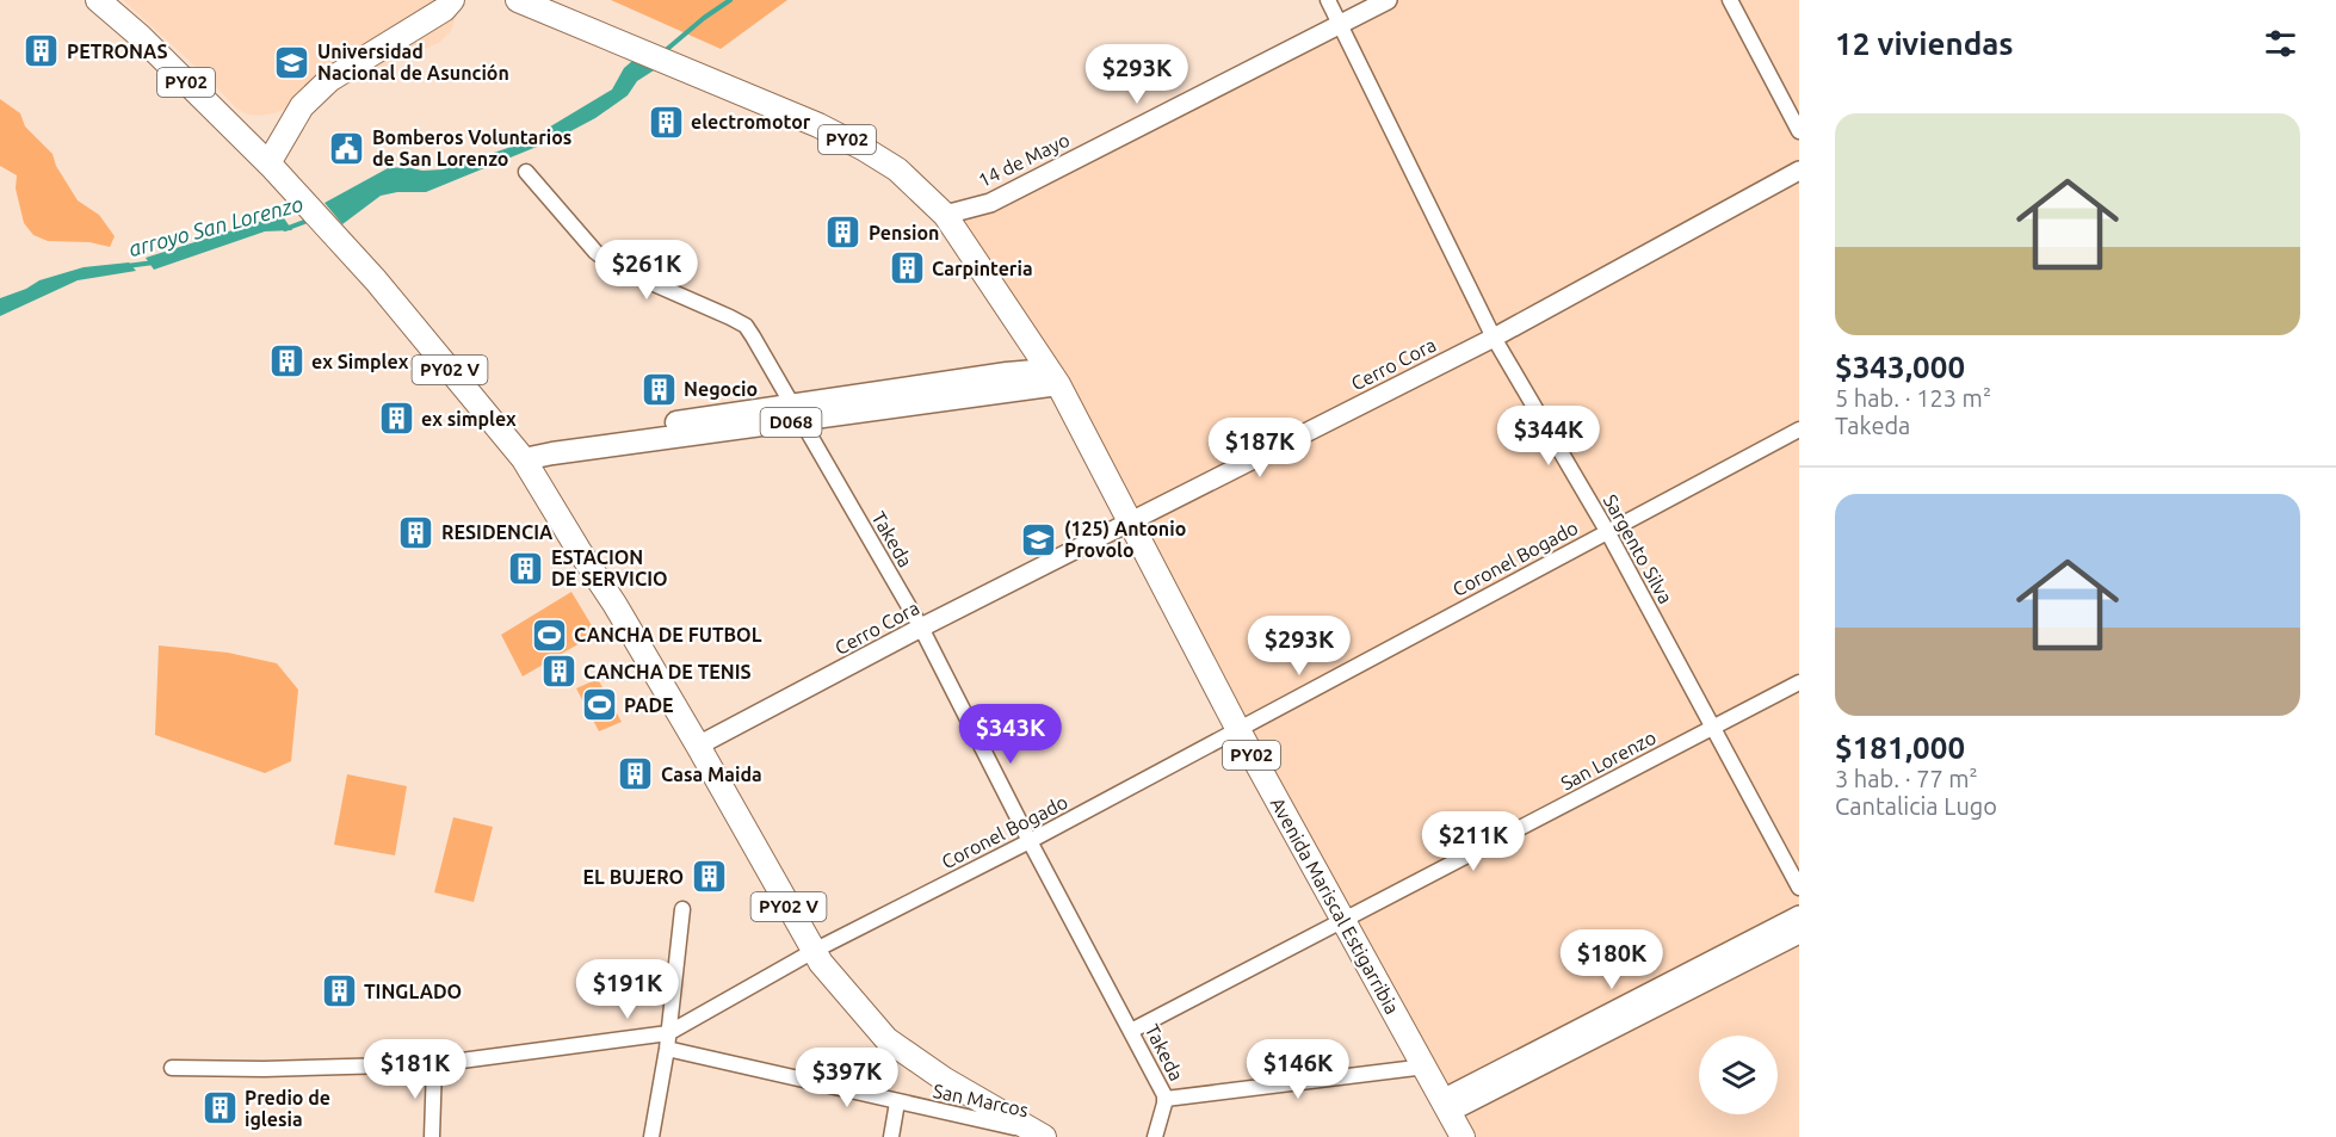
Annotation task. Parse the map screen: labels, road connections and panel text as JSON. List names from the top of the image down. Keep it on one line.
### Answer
{"streets":{"highway":["PY02","PY02 V","Avenida Mariscal Estigarribia"],"main road":["D068"],"street":["14 de Mayo","Cerro Cora","Takeda","Sargento Silva","Coronel Bogado","San Lorenzo","San Marcos"]},"crossings":[["PY02","14 de Mayo"],["PY02","PY02 V"],["PY02","D068"],["PY02","Avenida Mariscal Estigarribia"],["14 de Mayo","Sargento Silva"],["Cerro Cora","PY02 V"],["Cerro Cora","Takeda"],["Cerro Cora","Sargento Silva"],["Cerro Cora","Avenida Mariscal Estigarribia"],["PY02 V","D068"],["PY02 V","Coronel Bogado"],["PY02 V","San Marcos"],["D068","Takeda"],["D068","Avenida Mariscal Estigarribia"],["Takeda","Coronel Bogado"],["Takeda","San Lorenzo"],["Sargento Silva","Coronel Bogado"],["Sargento Silva","San Lorenzo"],["Coronel Bogado","Avenida Mariscal Estigarribia"],["San Lorenzo","Avenida Mariscal Estigarribia"]],"water":["arroyo San Lorenzo"],"places":{"building":["PETRONAS","electromotor","Pension","Carpinteria","ex Simplex","Negocio","ex simplex","RESIDENCIA","ESTACION DE SERVICIO","CANCHA DE TENIS","Casa Maida","EL BUJERO","TINGLADO","Predio de iglesia"],"school or university":["Universidad Nacional de Asunción","(125) Antonio Provolo"],"public building":["Bomberos Voluntarios de San Lorenzo"],"sports":["CANCHA DE FUTBOL","PADE"]},"page":{"heading":"12 viviendas","price":["$293K","$261K","$344K","$187K","$293K","$343K","$211K","$180K","$191K","$181K","$146K","$397K"],"list":[{"name":"$343,000","note":"5 hab. · 123 m² · Takeda"},{"name":"$181,000","note":"3 hab. · 77 m² · Cantalicia Lugo"}]}}
